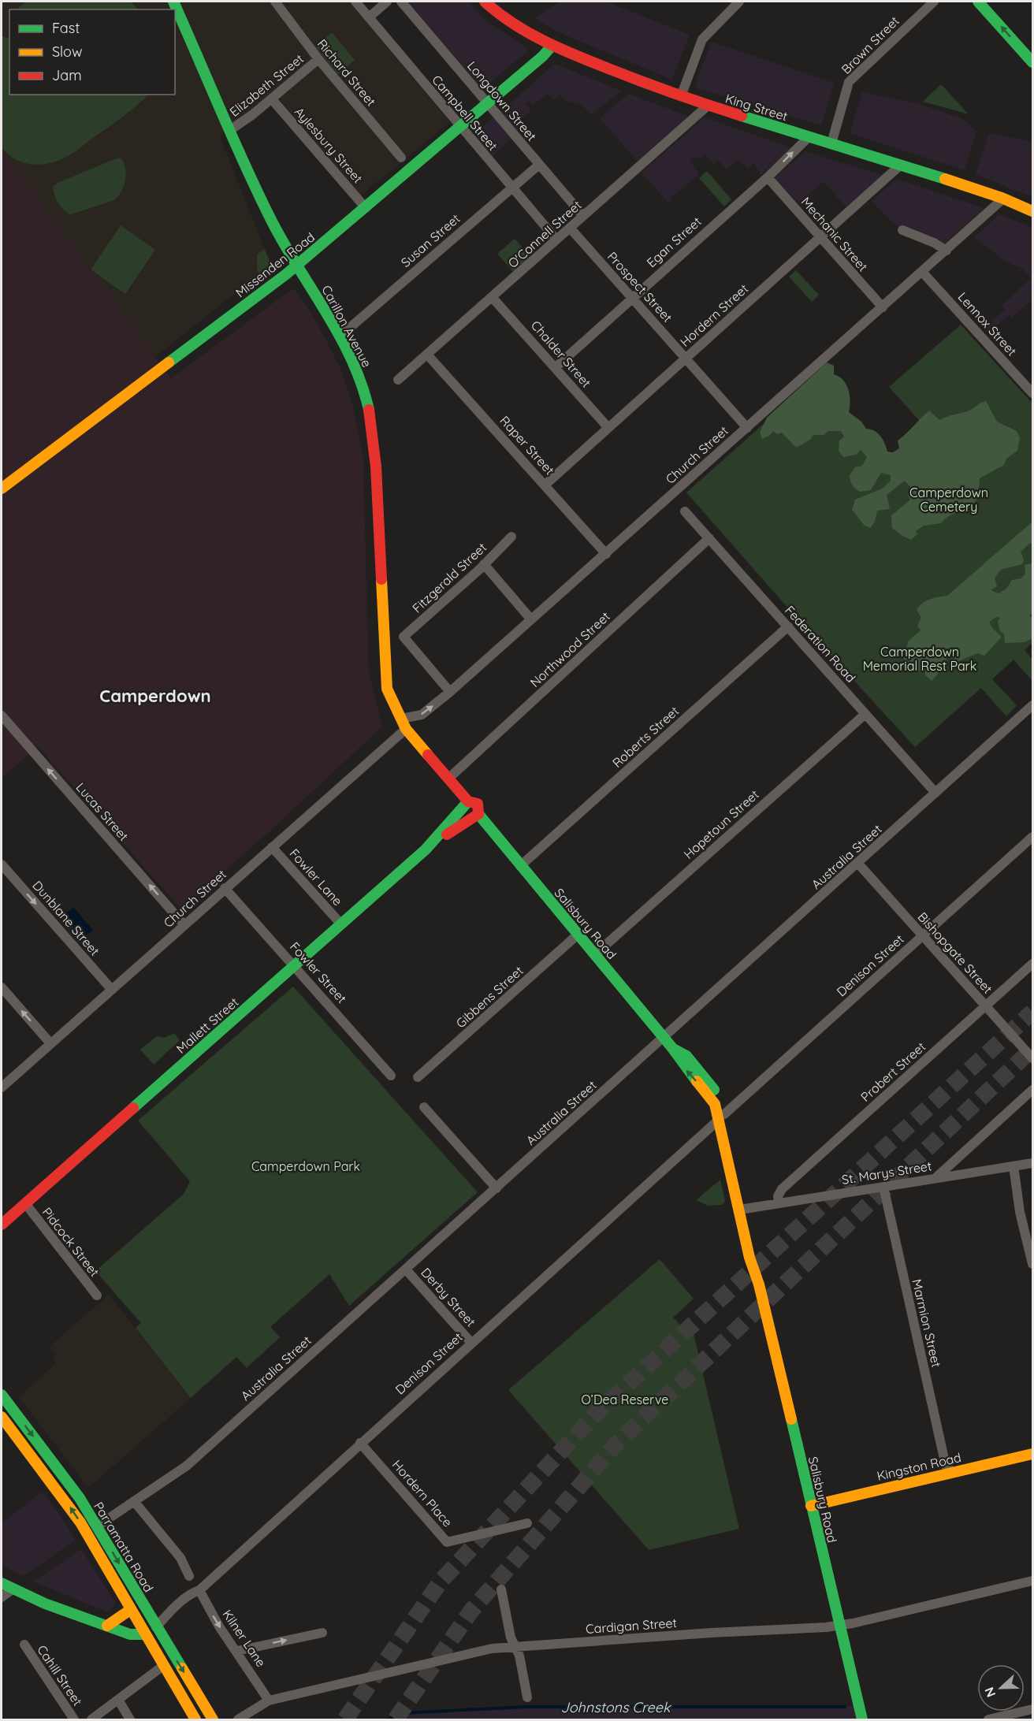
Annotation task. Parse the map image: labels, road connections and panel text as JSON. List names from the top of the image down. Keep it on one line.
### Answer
{"streets":{"main road":["King Street","Missenden Road","Carillon Avenue","Salisbury Road","Mallett Street","Kingston Road","Parramatta Road"],"street":["Brown Street","Richard Street","Elizabeth Street","Longdown Street","Campbell Street","Aylesbury Street","O'Connell Street","Mechanic Street","Susan Street","Egan Street","Prospect Street","Hordern Street","Lennox Street","Chalder Street","Raper Street","Church Street","Fitzgerald Street","Federation Road","Northwood Street","Roberts Street","Lucas Street","Hopetoun Street","Australia Street","Fowler Lane","Dunblane Street","Bishopgate Street","Denison Street","Fowler Street","Gibbens Street","Probert Street","St. Marys Street","Pidcock Street","Derby Street","Marmion Street","Hordern Place","Cardigan Street","Kilner Lane","Cahill Street"]},"crossings":[["Brown Street","King Street"],["Richard Street","Elizabeth Street"],["Elizabeth Street","Aylesbury Street"],["Elizabeth Street","Carillon Avenue"],["Longdown Street","O'Connell Street"],["Longdown Street","Susan Street"],["Longdown Street","Missenden Road"],["King Street","O'Connell Street"],["King Street","Egan Street"],["King Street","Missenden Road"],["King Street","Hordern Street"],["King Street","Church Street"],["Campbell Street","O'Connell Street"],["Campbell Street","Susan Street"],["Campbell Street","Missenden Road"],["Aylesbury Street","Missenden Road"],["O'Connell Street","Prospect Street"],["O'Connell Street","Chalder Street"],["O'Connell Street","Raper Street"],["Mechanic Street","Egan Street"],["Mechanic Street","Hordern Street"],["Mechanic Street","Church Street"],["Susan Street","Carillon Avenue"],["Egan Street","Prospect Street"],["Egan Street","Chalder Street"],["Missenden Road","Carillon Avenue"],["Prospect Street","Hordern Street"],["Prospect Street","Church Street"],["Hordern Street","Chalder Street"],["Hordern Street","Raper Street"],["Lennox Street","Church Street"],["Carillon Avenue","Church Street"],["Raper Street","Church Street"],["Church Street","Fitzgerald Street"],["Church Street","Lucas Street"],["Church Street","Fowler Lane"],["Church Street","Dunblane Street"],["Church Street","Fowler Street"],["Federation Road","Northwood Street"],["Federation Road","Roberts Street"],["Federation Road","Hopetoun Street"],["Federation Road","Australia Street"],["Roberts Street","Salisbury Road"],["Hopetoun Street","Salisbury Road"],["Australia Street","Salisbury Road"],["Australia Street","Bishopgate Street"],["Australia Street","Derby Street"],["Australia Street","Parramatta Road"],["Fowler Lane","Mallett Street"],["Salisbury Road","Denison Street"],["Salisbury Road","Gibbens Street"],["Salisbury Road","Mallett Street"],["Salisbury Road","St. Marys Street"],["Salisbury Road","Kingston Road"],["Salisbury Road","Cardigan Street"],["Bishopgate Street","Denison Street"],["Bishopgate Street","Probert Street"],["Denison Street","Derby Street"],["Denison Street","Hordern Place"],["Denison Street","Parramatta Road"],["Denison Street","Kilner Lane"],["Fowler Street","Mallett Street"],["Mallett Street","Pidcock Street"],["Probert Street","St. Marys Street"],["St. Marys Street","Marmion Street"],["Marmion Street","Kingston Road"],["Cardigan Street","Kilner Lane"]],"one_way":["Lucas Street","Kilner Lane"],"districts":["Camperdown"],"water":["Johnstons Creek"],"parks":["Camperdown Cemetery","Camperdown Memorial Rest Park","Camperdown Park","O’Dea Reserve"],"legend":["Fast","Slow","Jam"],"north":"left"}
